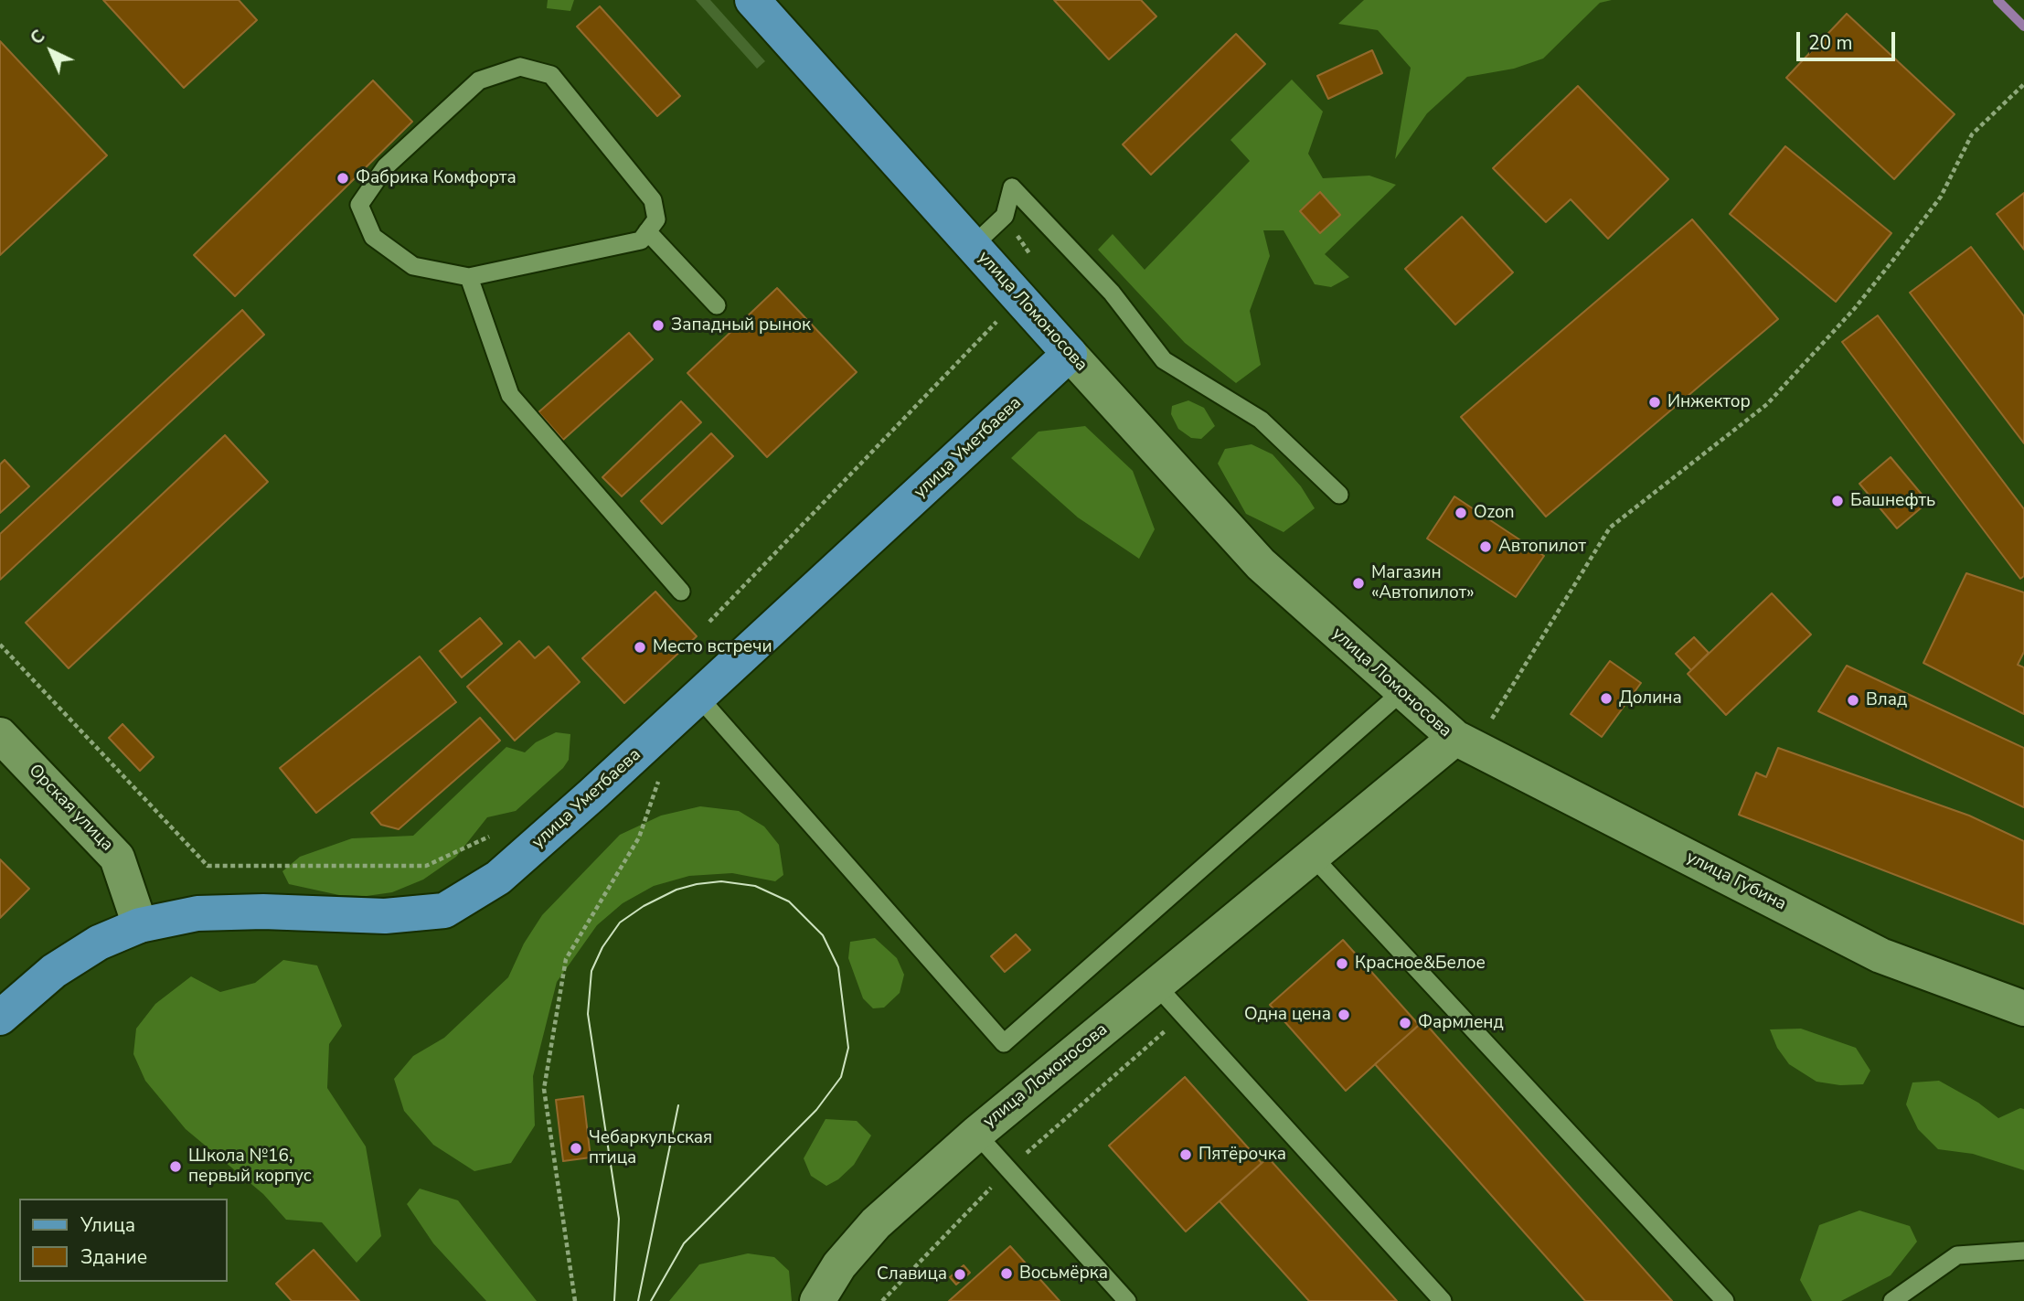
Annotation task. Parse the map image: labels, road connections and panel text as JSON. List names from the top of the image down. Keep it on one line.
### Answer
{"streets":{"main road":["улица Ломоносова","улица Уметбаева"],"street":["Орская улица","улица Губина"]},"crossings":[["улица Ломоносова","улица Уметбаева"],["улица Ломоносова","улица Губина"],["улица Уметбаева","Орская улица"]],"places":["Фабрика Комфорта","Западный рынок","Инжектор","Башнефть","Ozon","Автопилот","Магазин «Автопилот»","Место встречи","Долина","Влад","Красное&Белое","Одна цена","Фармленд","Чебаркульская птица","Пятёрочка","Школа №16, первый корпус","Восьмёрка","Славица"],"legend":["Улица","Здание"],"scale_bar":"20 m","north":"top left"}
